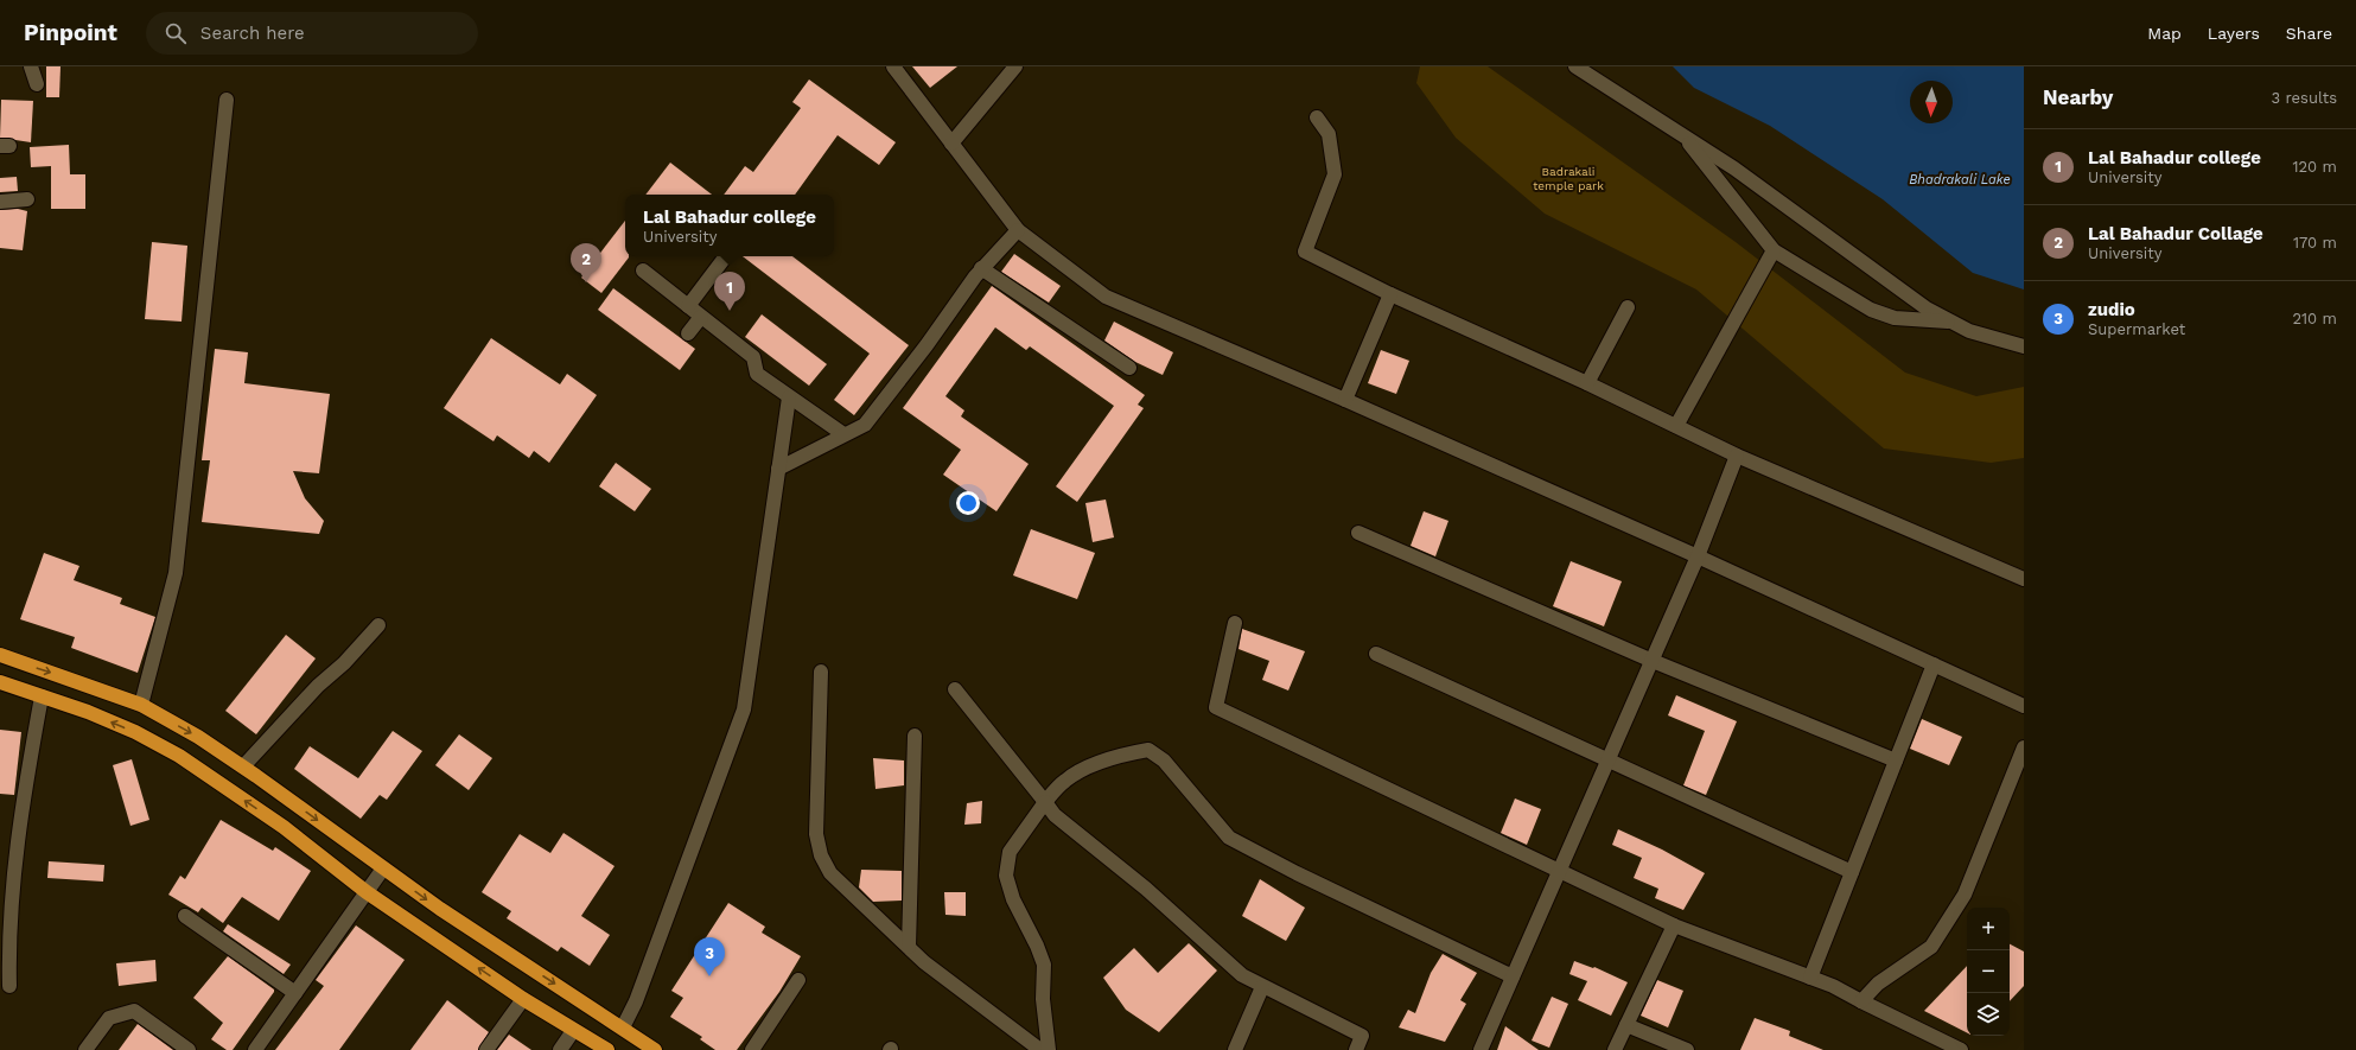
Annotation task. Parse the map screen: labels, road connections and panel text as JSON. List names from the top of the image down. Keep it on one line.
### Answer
{"water":["Bhadrakali Lake"],"parks":["Badrakali temple park"],"north":"bottom","page":{"header":"Pinpoint","search":"Search here","nav":["Map","Layers","Share"],"heading":["Nearby","3 results"],"list":[{"mark":"1","name":"Lal Bahadur college","note":"University","value":"120 m"},{"mark":"2","name":"Lal Bahadur Collage","note":"University","value":"170 m"},{"mark":"3","name":"zudio","note":"Supermarket","value":"210 m"}],"popup":["Lal Bahadur college","University"],"pins":["2","1","3"],"map_buttons":["+","−"]}}
